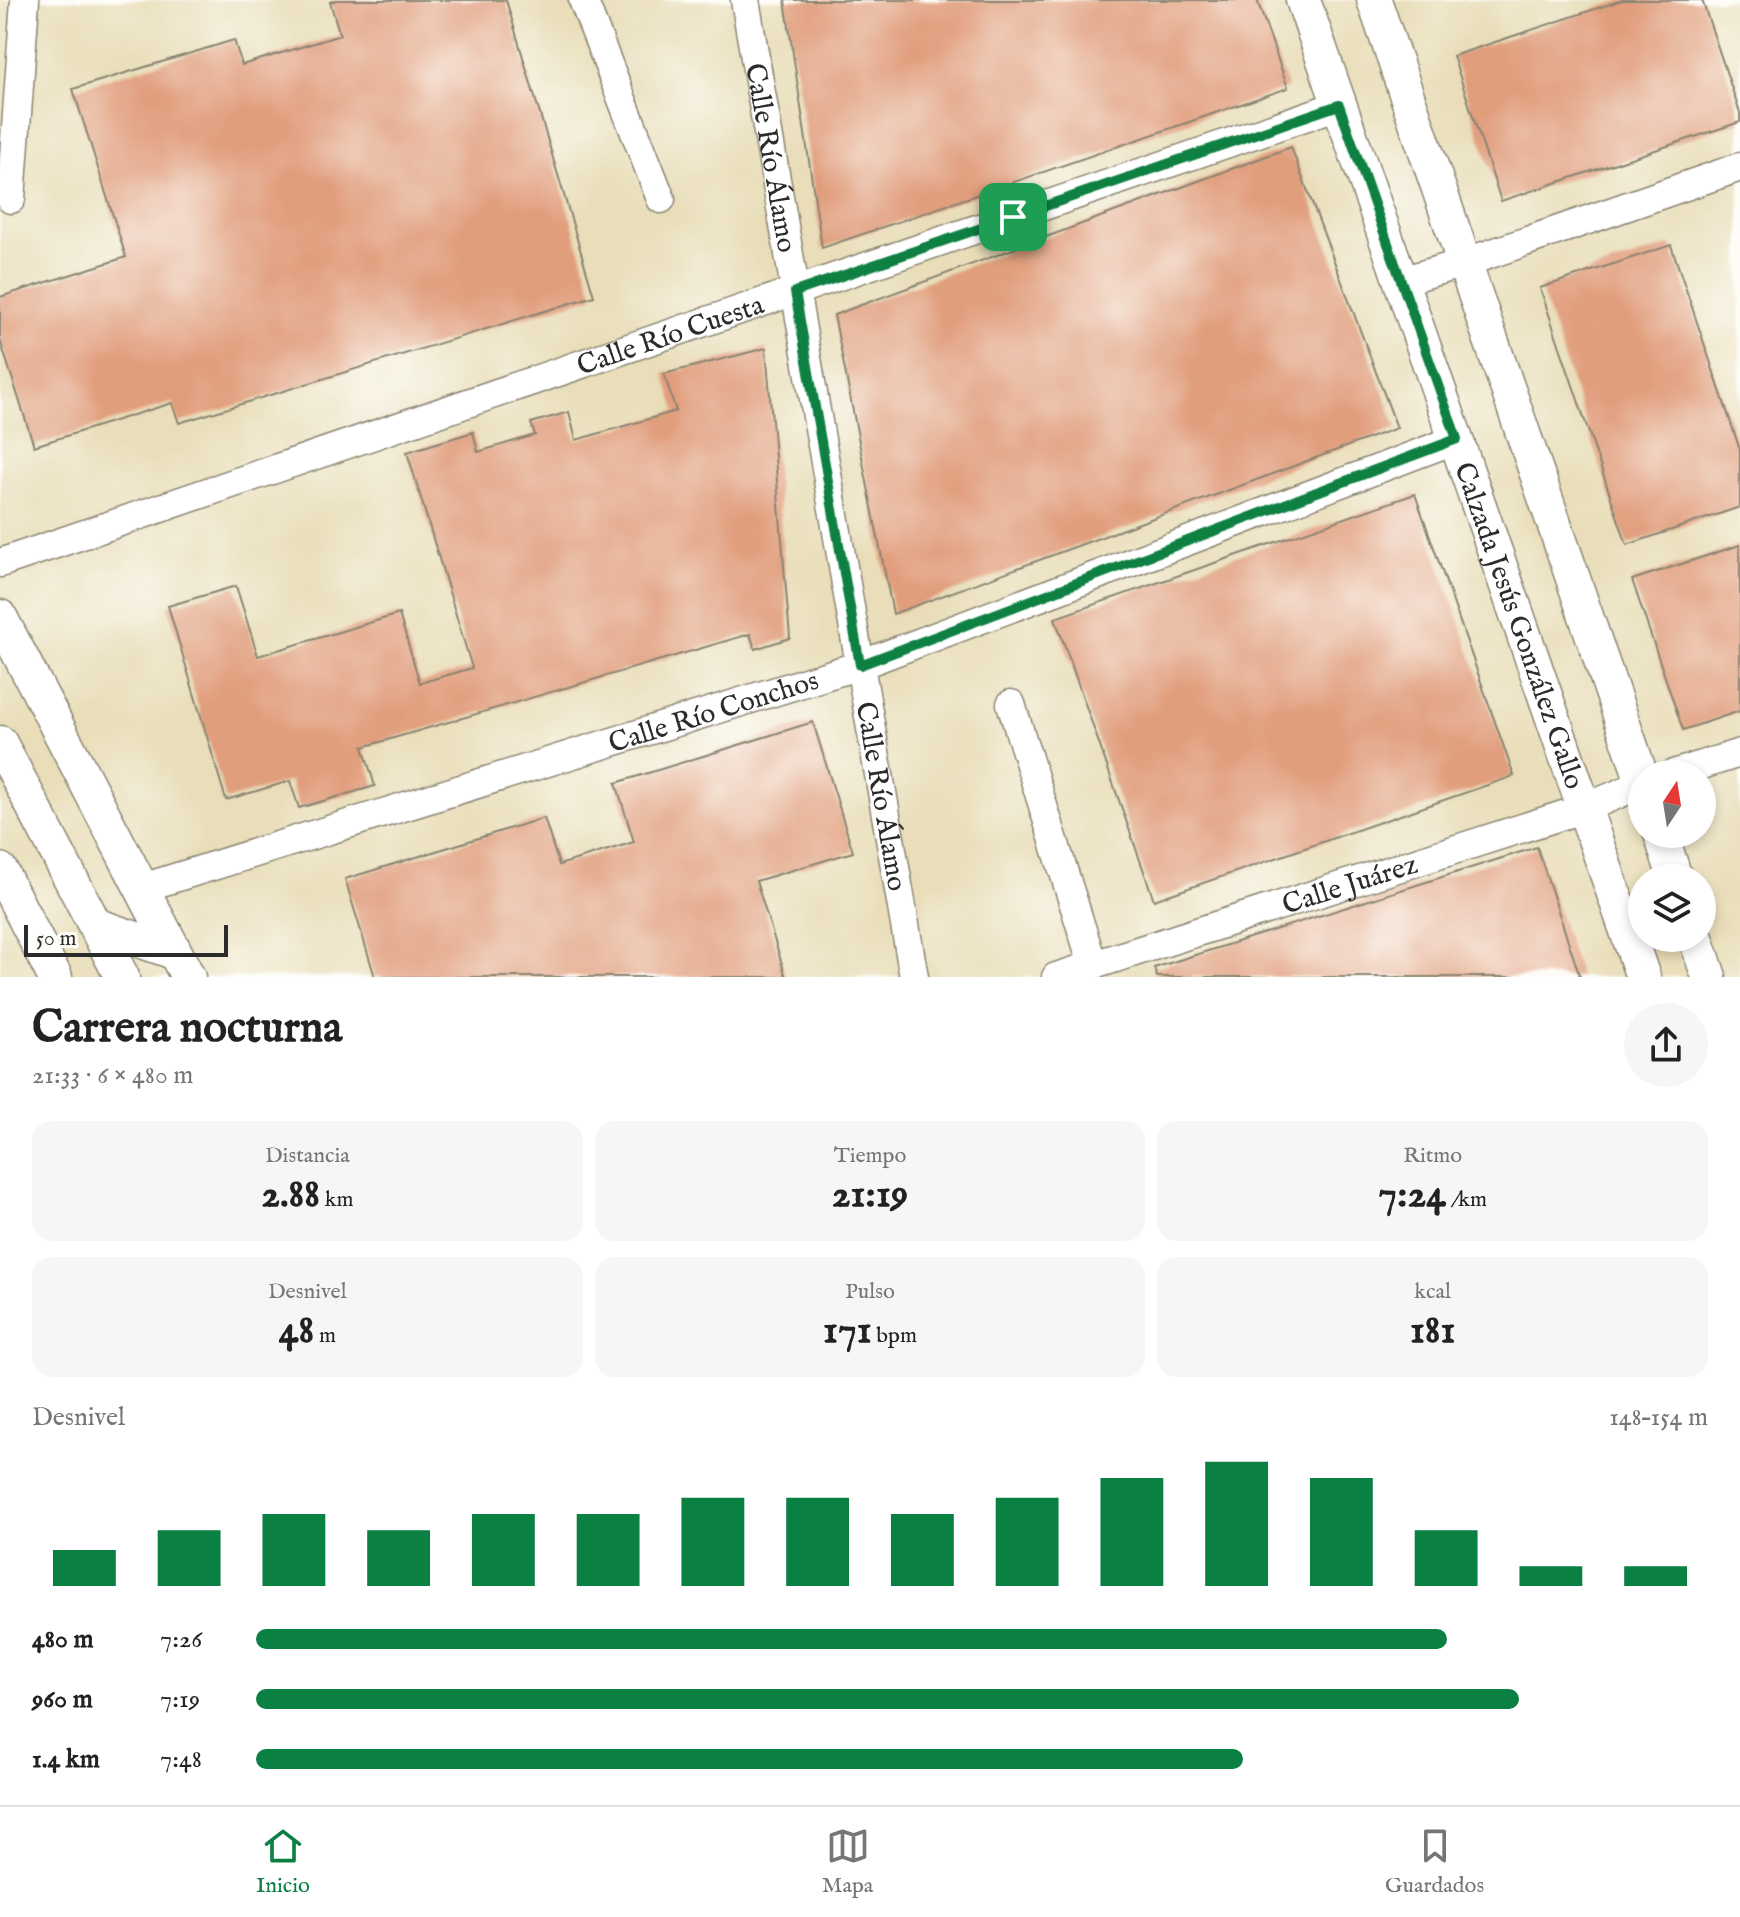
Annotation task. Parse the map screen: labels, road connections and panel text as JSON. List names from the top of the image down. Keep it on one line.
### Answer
{"streets":{"main road":["Calzada Jesús González Gallo"],"street":["Calle Río Álamo","Calle Río Cuesta","Calle Río Conchos","Calle Juárez"]},"crossings":[["Calle Río Álamo","Calle Río Cuesta"],["Calle Río Álamo","Calle Río Conchos"],["Calle Río Cuesta","Calzada Jesús González Gallo"],["Calzada Jesús González Gallo","Calle Río Conchos"],["Calzada Jesús González Gallo","Calle Juárez"]],"scale_bar":"50 m","north":"top","page":{"scale":"50 m","heading":["Carrera nocturna","21:33 · 6 × 480 m"],"stats":[["Distancia","2.88 km"],["Tiempo","21:19"],["Ritmo","7:24 /km"],["Desnivel","48 m"],["Pulso","171 bpm"],["kcal","181"]],"chart":["Desnivel","148–154 m"],"list":[{"name":"480 m","note":"7:26"},{"name":"960 m","note":"7:19"},{"name":"1.4 km","note":"7:48"}],"tabs":["Inicio","Mapa","Guardados"]}}
